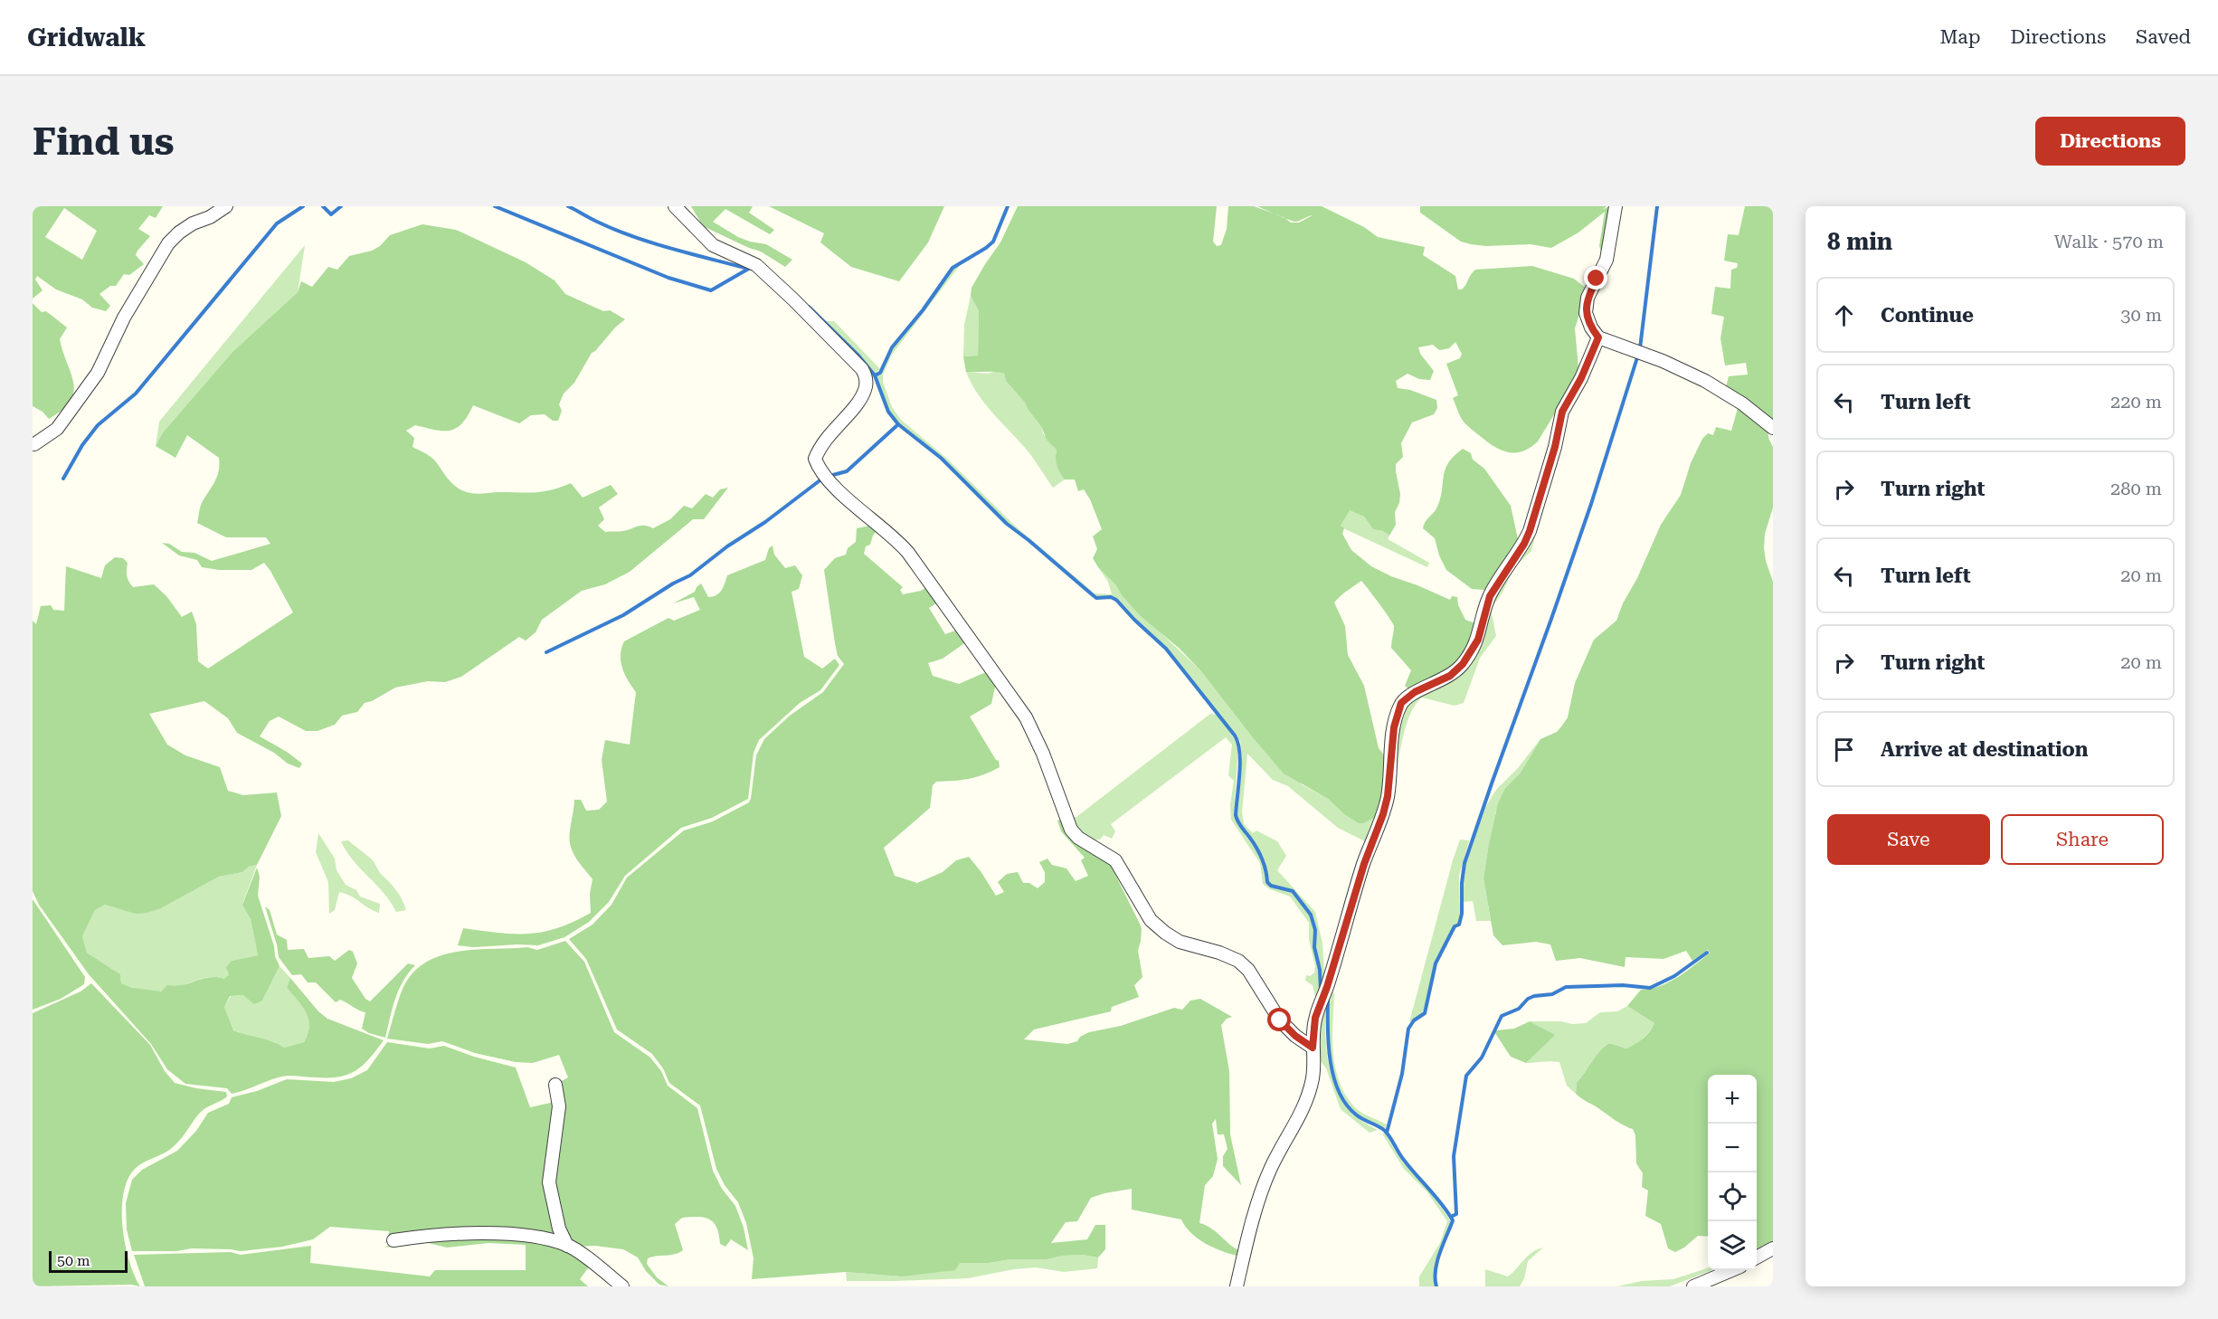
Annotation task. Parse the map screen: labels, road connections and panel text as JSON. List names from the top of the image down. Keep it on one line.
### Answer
{"scale_bar":"50 m","page":{"header":"Gridwalk","nav":["Map","Directions","Saved"],"buttons":["Directions",["Save","Share"]],"title":"Find us","heading":["8 min","Walk · 570 m"],"list":[["Continue","30 m"],["Turn left","220 m"],["Turn right","280 m"],["Turn left","20 m"],["Turn right","20 m"],"Arrive at destination"],"map_buttons":["+","−"],"scale":"50 m"}}
